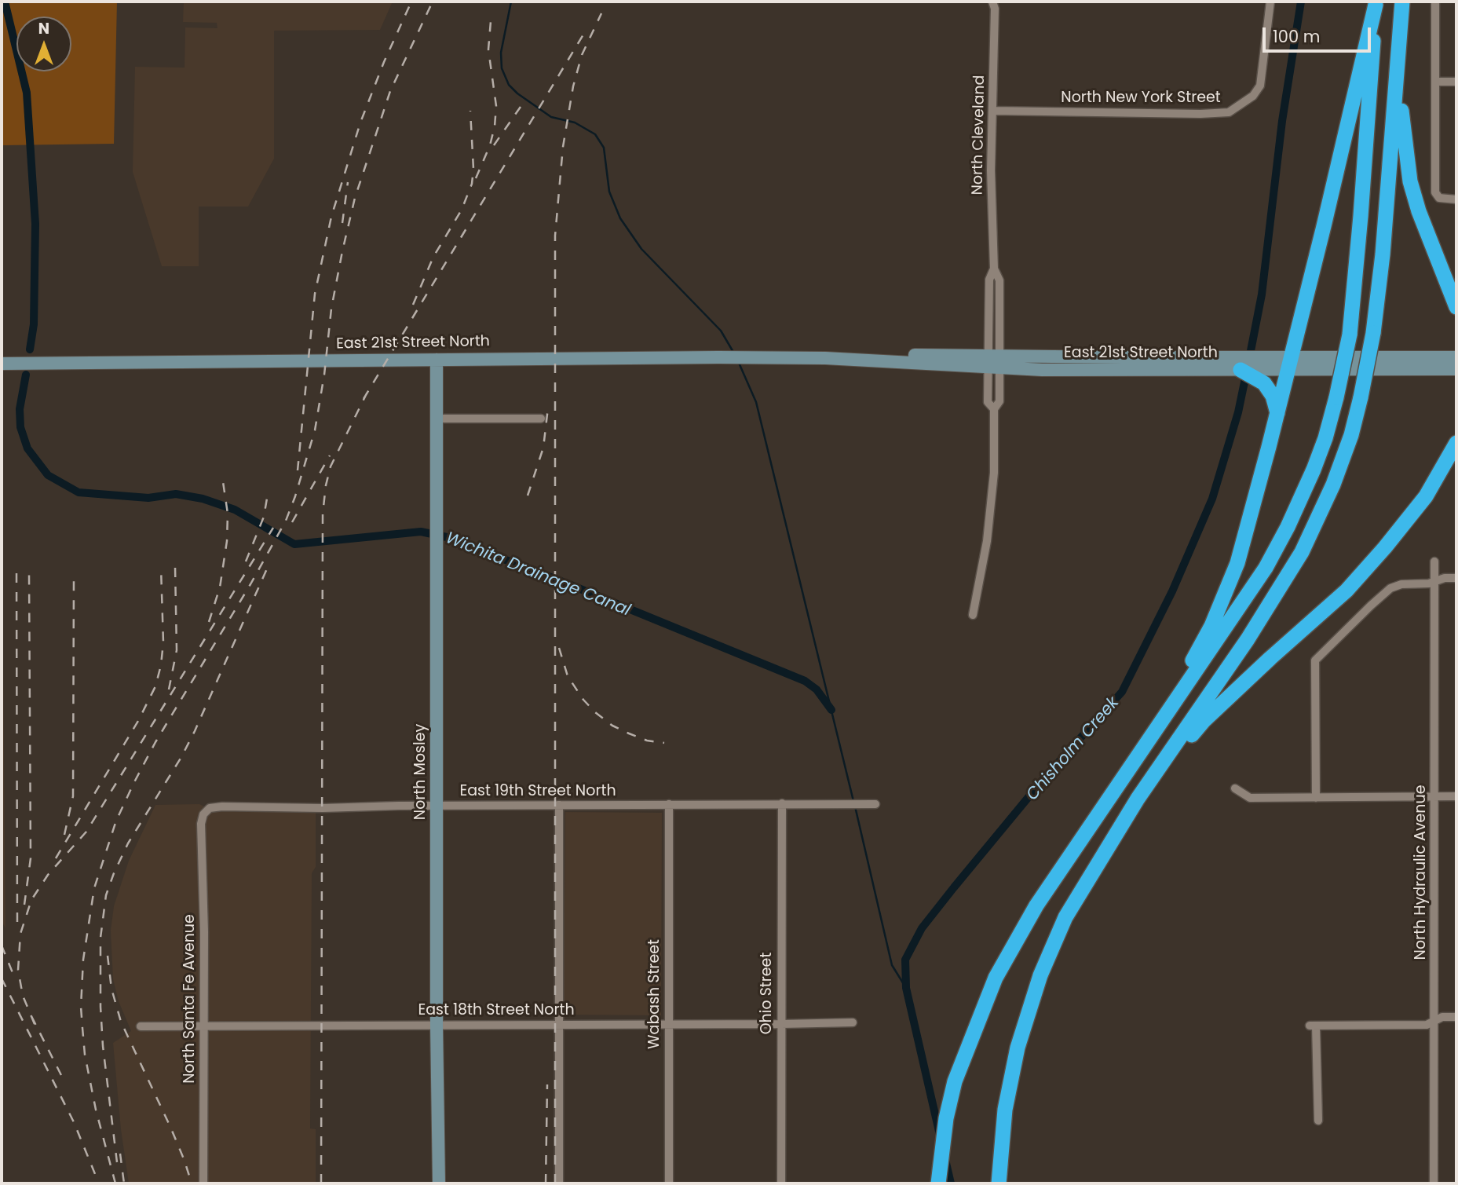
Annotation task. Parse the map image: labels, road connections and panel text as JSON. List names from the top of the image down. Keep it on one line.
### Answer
{"streets":{"main road":["East 21st Street North","North Mosley"],"street":["North New York Street","North Cleveland","East 19th Street North","North Hydraulic Avenue","Ohio Street","Wabash Street","North Santa Fe Avenue","East 18th Street North"]},"crossings":[["North New York Street","North Cleveland"],["North Cleveland","East 21st Street North"],["East 21st Street North","North Mosley"],["North Mosley","East 19th Street North"],["North Mosley","East 18th Street North"],["East 19th Street North","Ohio Street"],["East 19th Street North","Wabash Street"],["East 19th Street North","North Santa Fe Avenue"],["Ohio Street","East 18th Street North"],["Wabash Street","East 18th Street North"],["North Santa Fe Avenue","East 18th Street North"]],"water":["Wichita Drainage Canal","Chisholm Creek"],"scale_bar":"100 m","north":"top"}
